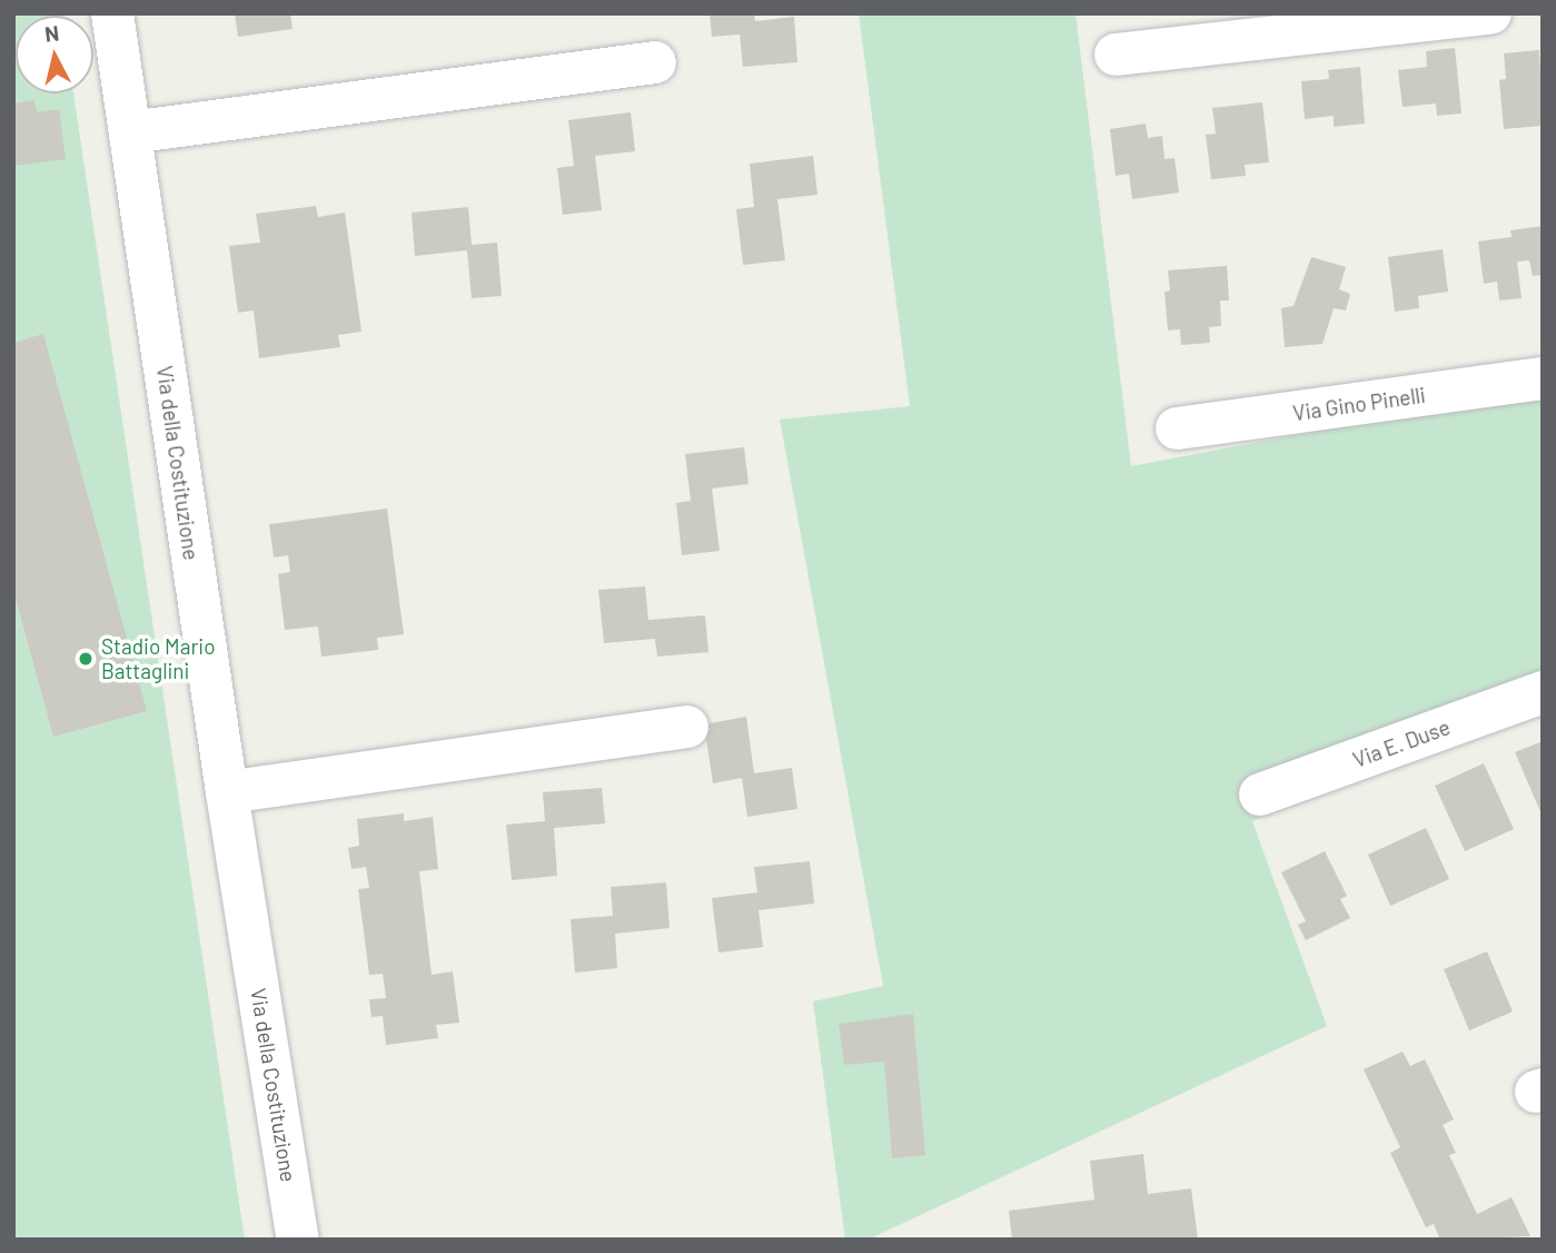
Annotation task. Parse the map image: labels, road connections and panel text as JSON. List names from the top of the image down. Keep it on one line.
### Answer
{"streets":{"street":["Via Gino Pinelli","Via della Costituzione","Via E. Duse"]},"places":["Stadio Mario Battaglini"],"north":"top"}
